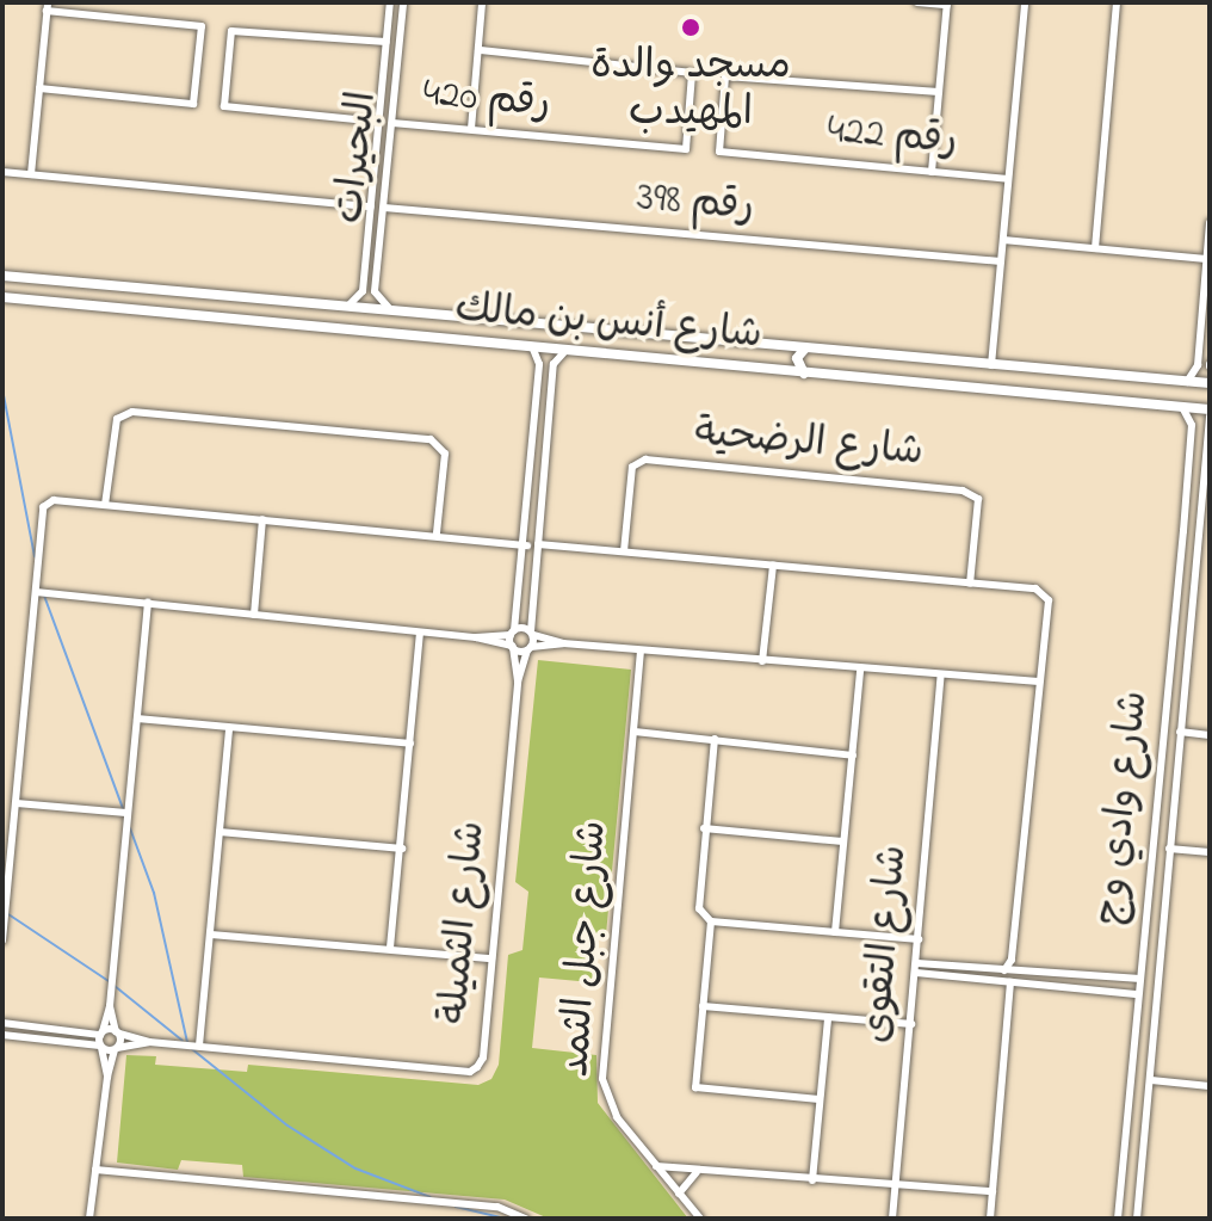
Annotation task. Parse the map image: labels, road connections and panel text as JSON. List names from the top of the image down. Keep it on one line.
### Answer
{"streets":{"main road":["شارع أنس بن مالك"],"street":["رقم 420","رقم 422","البحيرات","رقم 398","شارع الرضحية","شارع وادي وج","شارع الثميلة","شارع التقوى","شارع جبل الثمد"]},"crossings":[["رقم 420","البحيرات"],["البحيرات","رقم 398"],["البحيرات","شارع أنس بن مالك"],["شارع أنس بن مالك","شارع وادي وج"]],"places":["مسجد والدة المهيدب"]}
